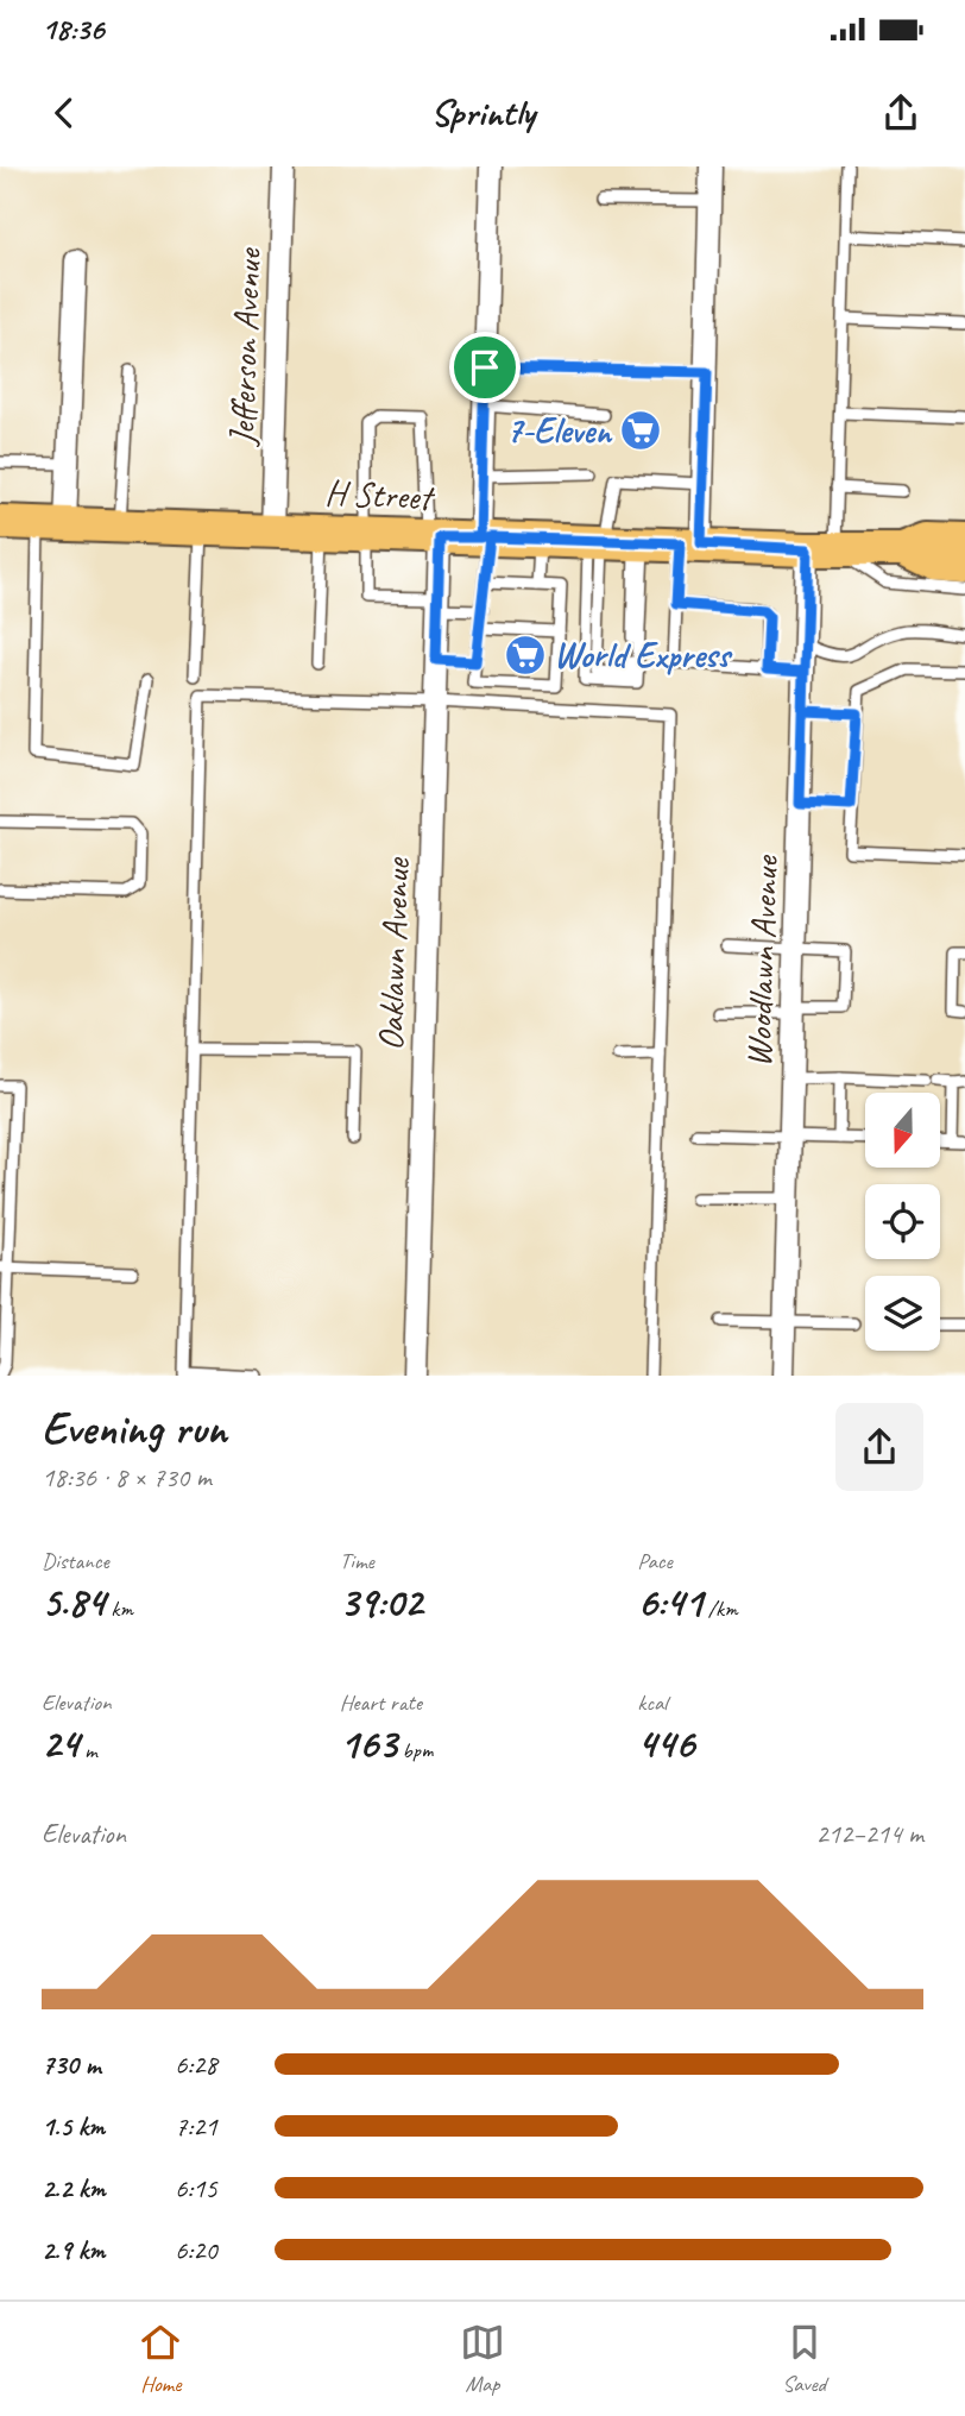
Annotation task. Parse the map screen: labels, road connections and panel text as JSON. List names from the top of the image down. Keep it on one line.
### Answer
{"streets":{"main road":["H Street"],"street":["Jefferson Avenue","Oaklawn Avenue","Woodlawn Avenue"]},"crossings":[["Jefferson Avenue","H Street"],["H Street","Oaklawn Avenue"],["H Street","Woodlawn Avenue"]],"places":{"supermarket":["7-Eleven","World Express"]},"north":"bottom","page":{"status":"18:36","header":"Sprintly","heading":["Evening run","18:36 · 8 × 730 m"],"stats":[["Distance","5.84 km"],["Time","39:02"],["Pace","6:41 /km"],["Elevation","24 m"],["Heart rate","163 bpm"],["kcal","446"]],"chart":["Elevation","212–214 m"],"list":[{"name":"730 m","note":"6:28"},{"name":"1.5 km","note":"7:21"},{"name":"2.2 km","note":"6:15"},{"name":"2.9 km","note":"6:20"}],"tabs":["Home","Map","Saved"]}}
